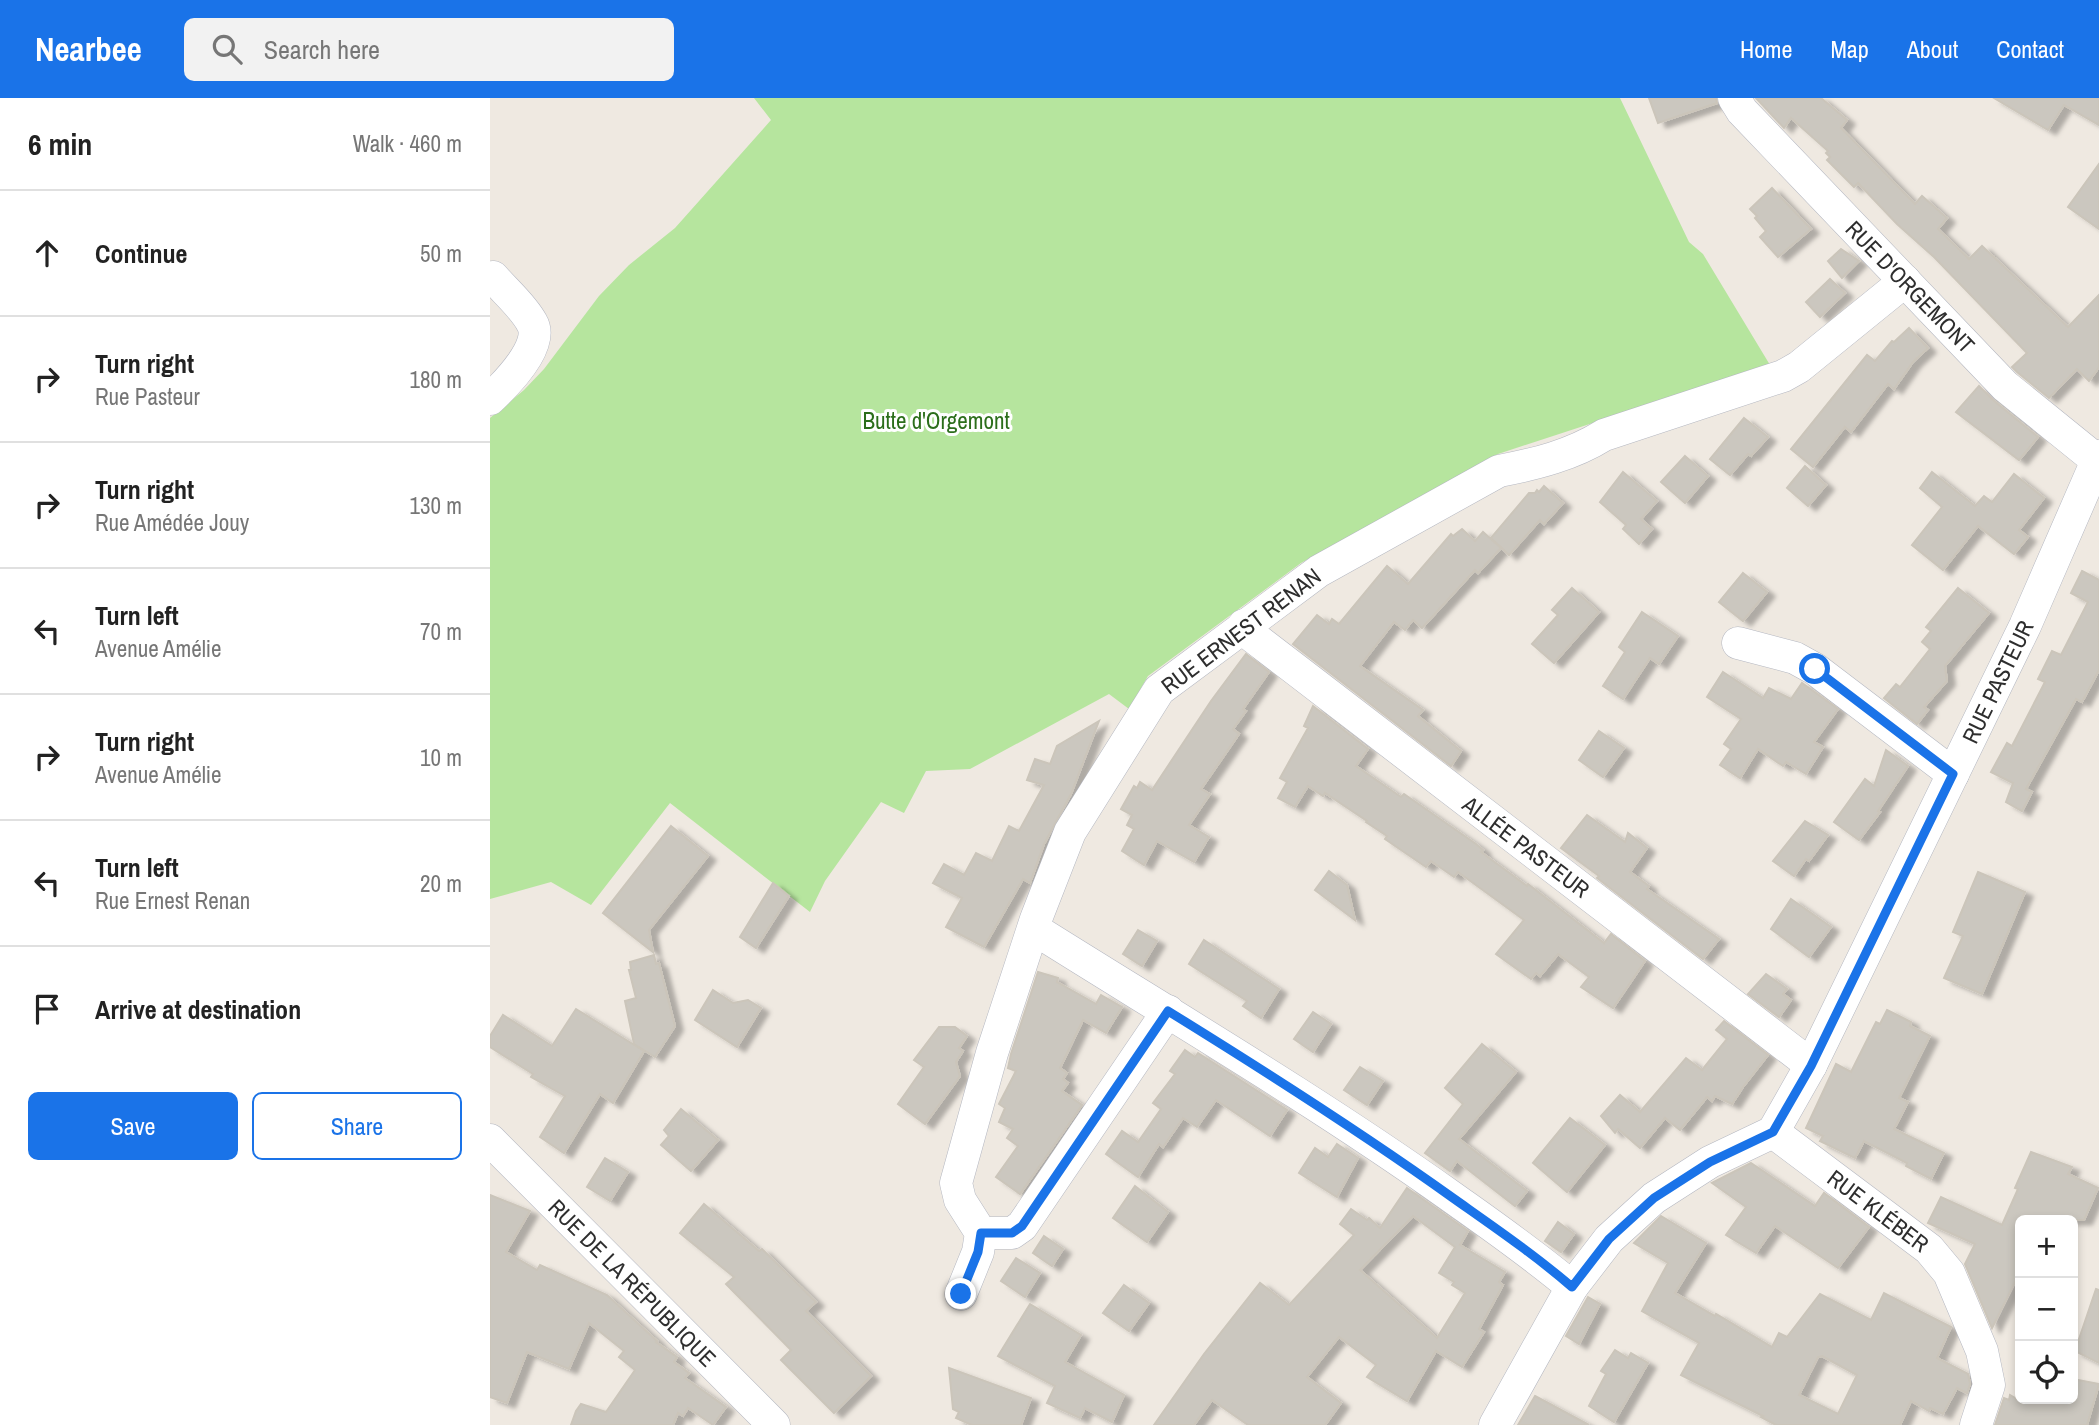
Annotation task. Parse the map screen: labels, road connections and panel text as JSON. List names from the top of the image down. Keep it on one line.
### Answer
{"streets":{"street":["RUE D'ORGEMONT","RUE ERNEST RENAN","RUE PASTEUR","ALLÉE PASTEUR","RUE KLÉBER","RUE DE LA RÉPUBLIQUE"]},"crossings":[["RUE D'ORGEMONT","RUE ERNEST RENAN"],["RUE D'ORGEMONT","RUE PASTEUR"],["RUE ERNEST RENAN","ALLÉE PASTEUR"],["RUE PASTEUR","ALLÉE PASTEUR"],["RUE PASTEUR","RUE KLÉBER"]],"parks":["Butte d'Orgemont"],"page":{"header":"Nearbee","search":"Search here","nav":["Home","Map","About","Contact"],"heading":["6 min","Walk · 460 m"],"list":[["Continue","50 m"],["Turn right","Rue Pasteur","180 m"],["Turn right","Rue Amédée Jouy","130 m"],["Turn left","Avenue Amélie","70 m"],["Turn right","Avenue Amélie","10 m"],["Turn left","Rue Ernest Renan","20 m"],"Arrive at destination"],"buttons":["Save","Share"],"map_buttons":["+","−"]}}
